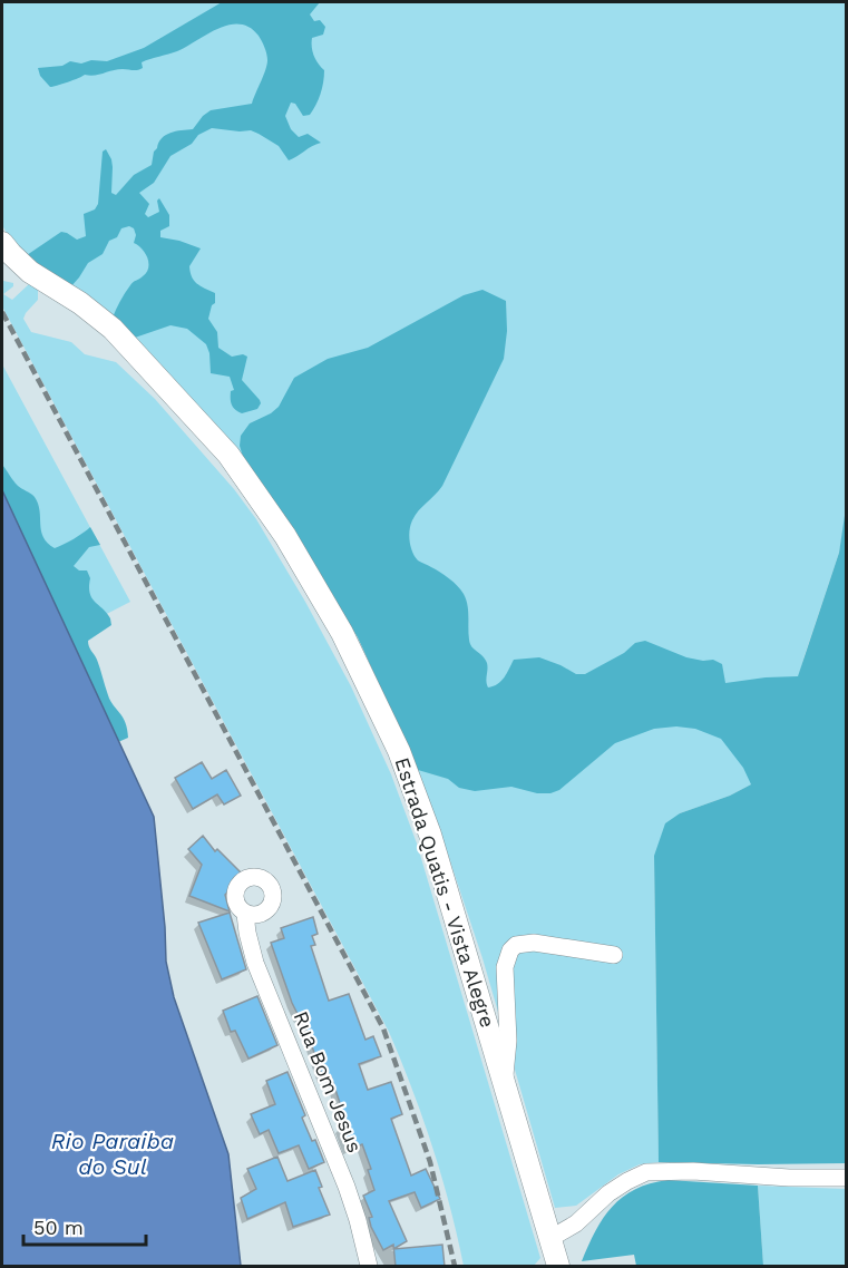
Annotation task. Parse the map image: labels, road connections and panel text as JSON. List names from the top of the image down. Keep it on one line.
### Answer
{"streets":{"street":["Estrada Quatis - Vista Alegre","Rua Bom Jesus"]},"water":["Rio Paraiba do Sul"],"scale_bar":"50 m"}
